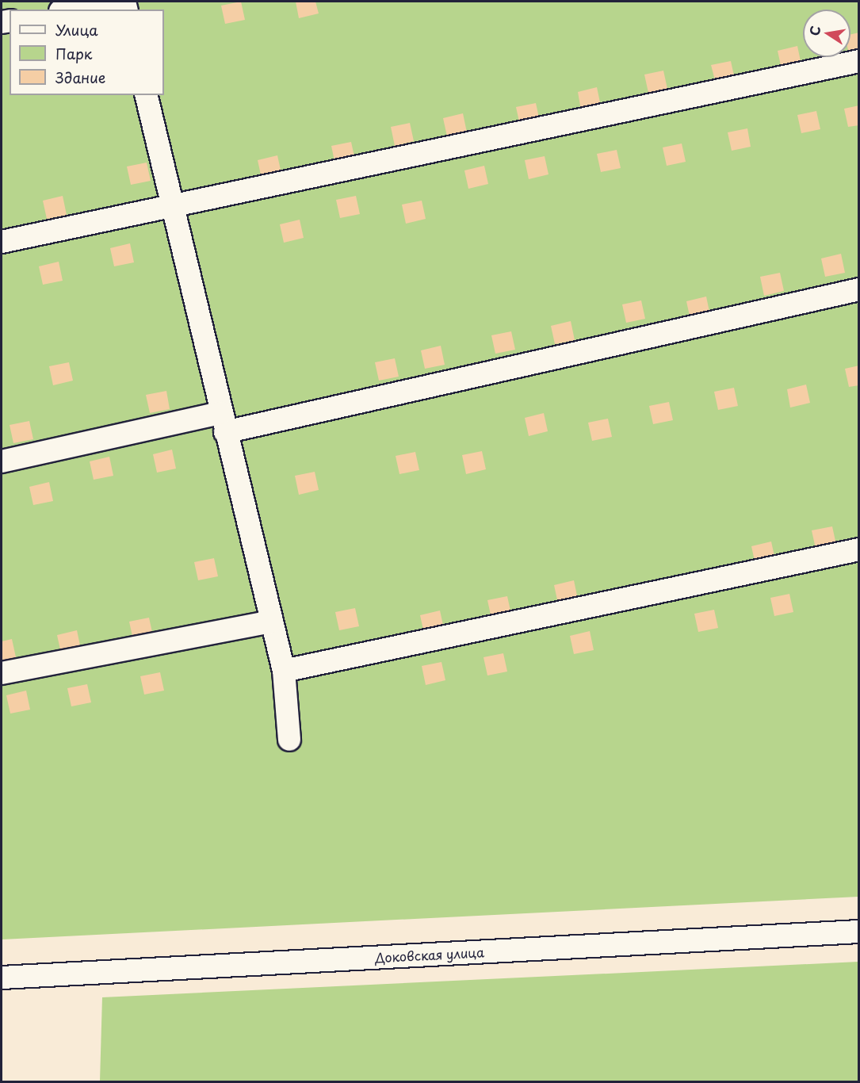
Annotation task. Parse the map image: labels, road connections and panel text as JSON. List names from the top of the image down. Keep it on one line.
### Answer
{"streets":{"street":["Доковская улица"]},"legend":["Улица","Парк","Здание"],"north":"left"}
